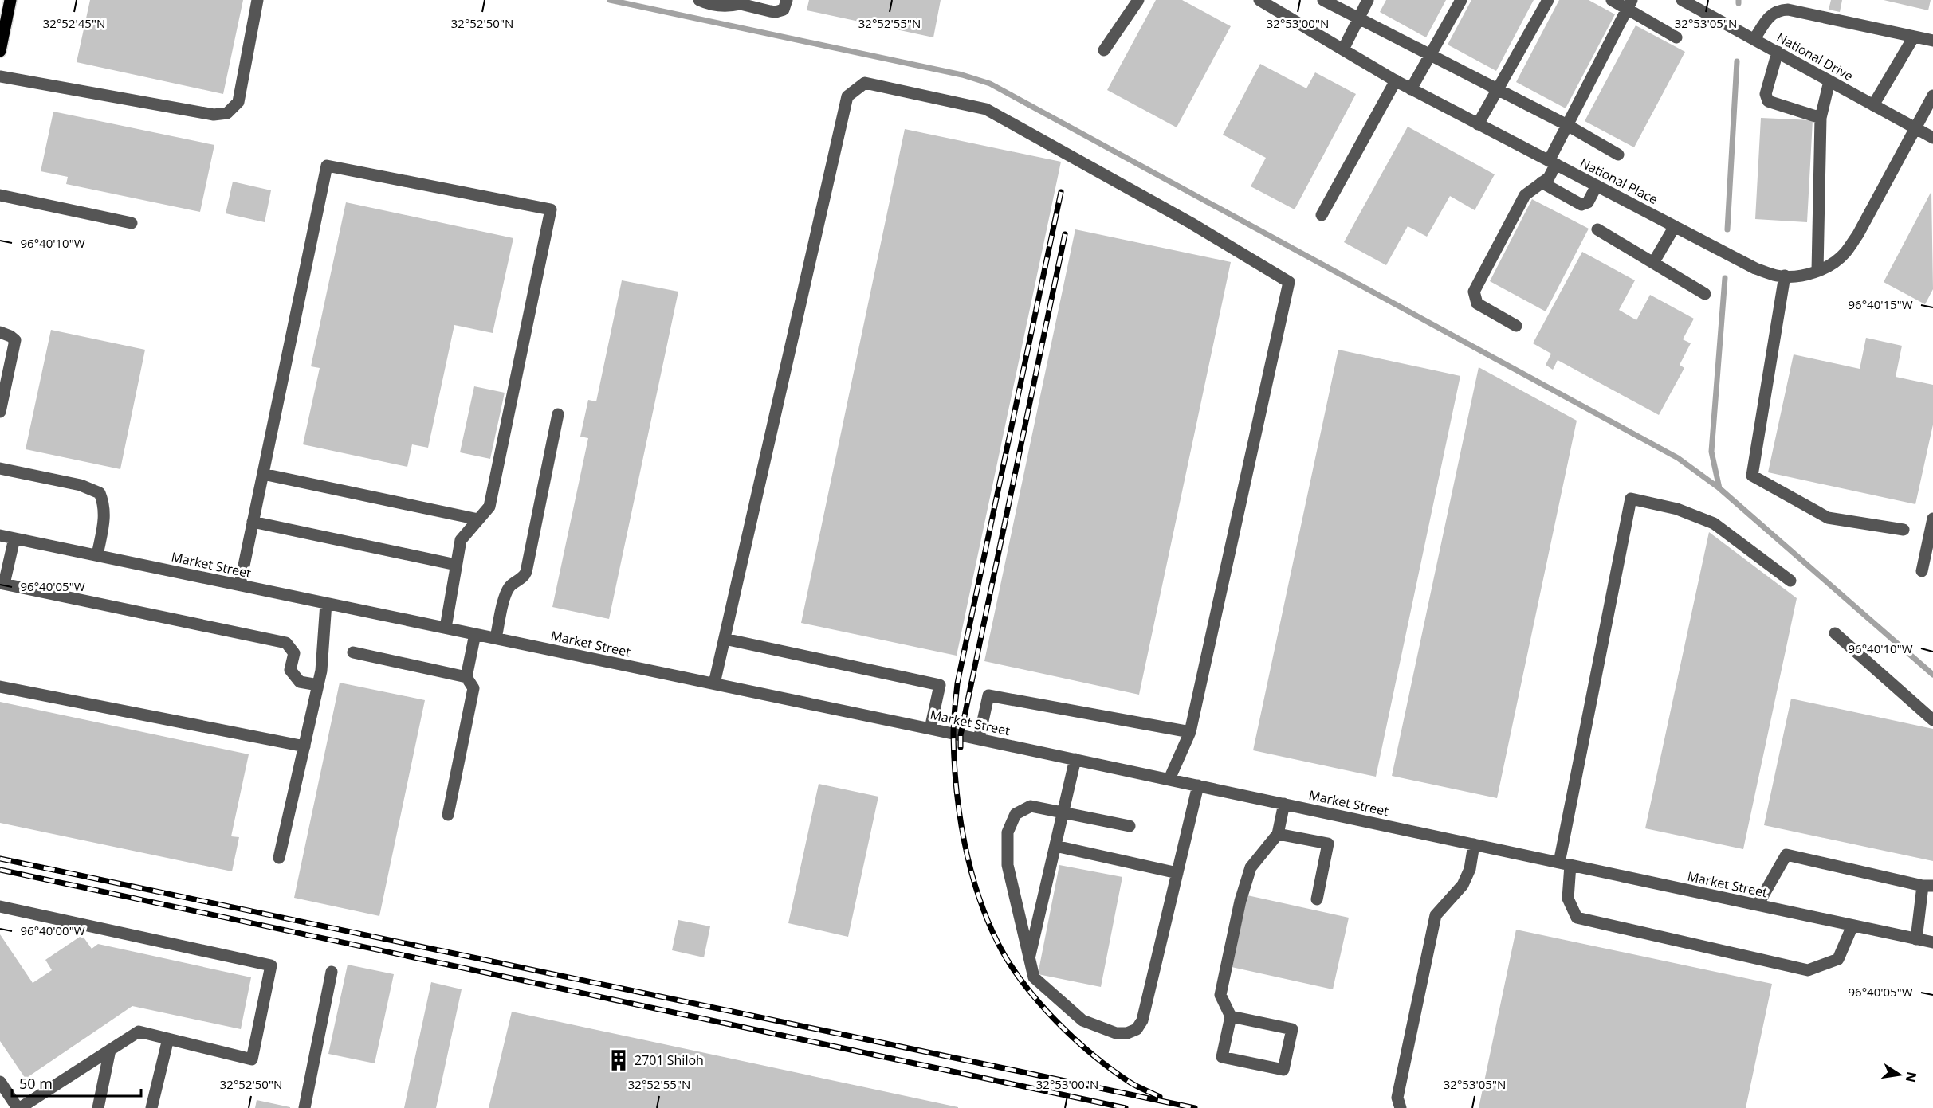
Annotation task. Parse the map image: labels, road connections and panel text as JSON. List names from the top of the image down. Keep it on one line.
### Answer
{"streets":{"street":["National Drive","National Place","Market Street"]},"crossings":[["National Drive","National Place"]],"places":{"building":["2701 Shiloh"]},"scale_bar":"50 m","north":"right","coordinates":["32°52'45\"N","32°52'50\"N","32°52'55\"N","32°53'00\"N","32°53'05\"N","96°40'10\"W","96°40'15\"W","96°40'05\"W","96°40'00\"W"]}
